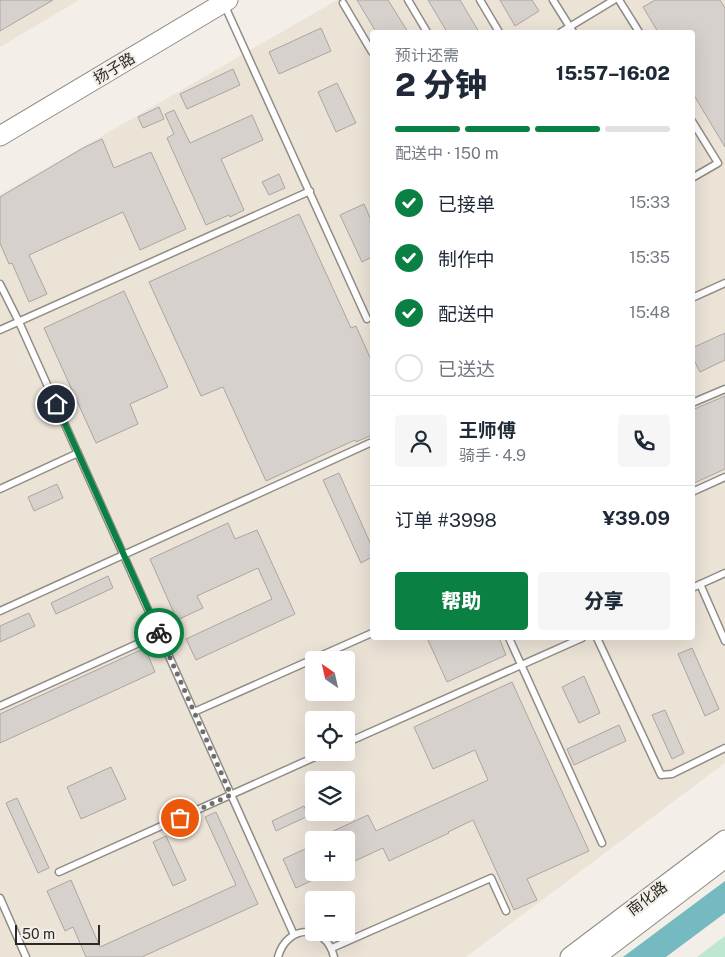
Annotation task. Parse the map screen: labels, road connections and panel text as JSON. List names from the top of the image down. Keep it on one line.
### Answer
{"streets":{"main road":["扬子路","南化路"]},"scale_bar":"50 m","north":"top left","page":{"heading":["2 分钟","预计还需","15:57–16:02"],"panel":["王师傅","骑手 · 4.9","订单 #3998","¥39.09"],"bar":"配送中 · 150 m","list":[["已接单","15:33"],["制作中","15:35"],["配送中","15:48"],"已送达"],"buttons":["帮助","分享"],"map_buttons":["+","−"],"scale":"50 m"}}
